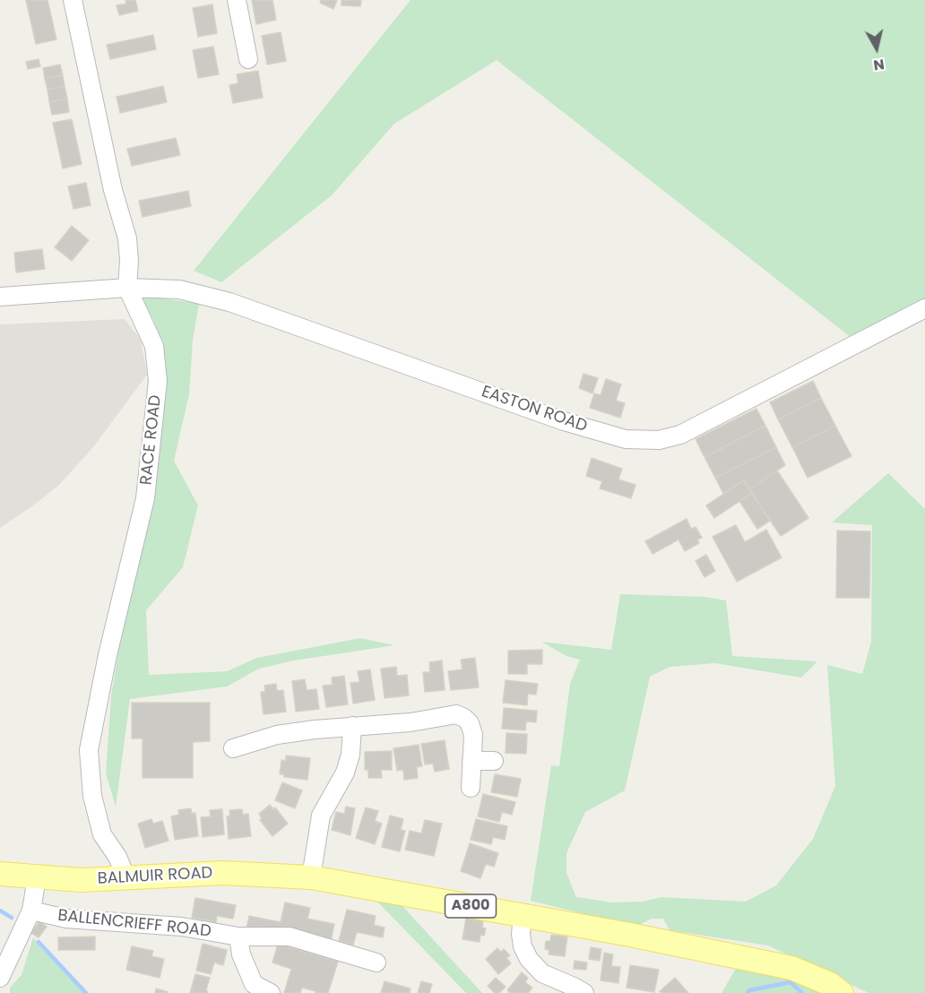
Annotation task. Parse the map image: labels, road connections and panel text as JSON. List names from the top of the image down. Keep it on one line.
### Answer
{"streets":{"main road":["BALMUIR ROAD","A800"],"street":["EASTON ROAD","RACE ROAD","BALLENCRIEFF ROAD"]},"crossings":[["EASTON ROAD","RACE ROAD"],["RACE ROAD","BALMUIR ROAD"],["BALMUIR ROAD","A800"]],"north":"bottom"}
